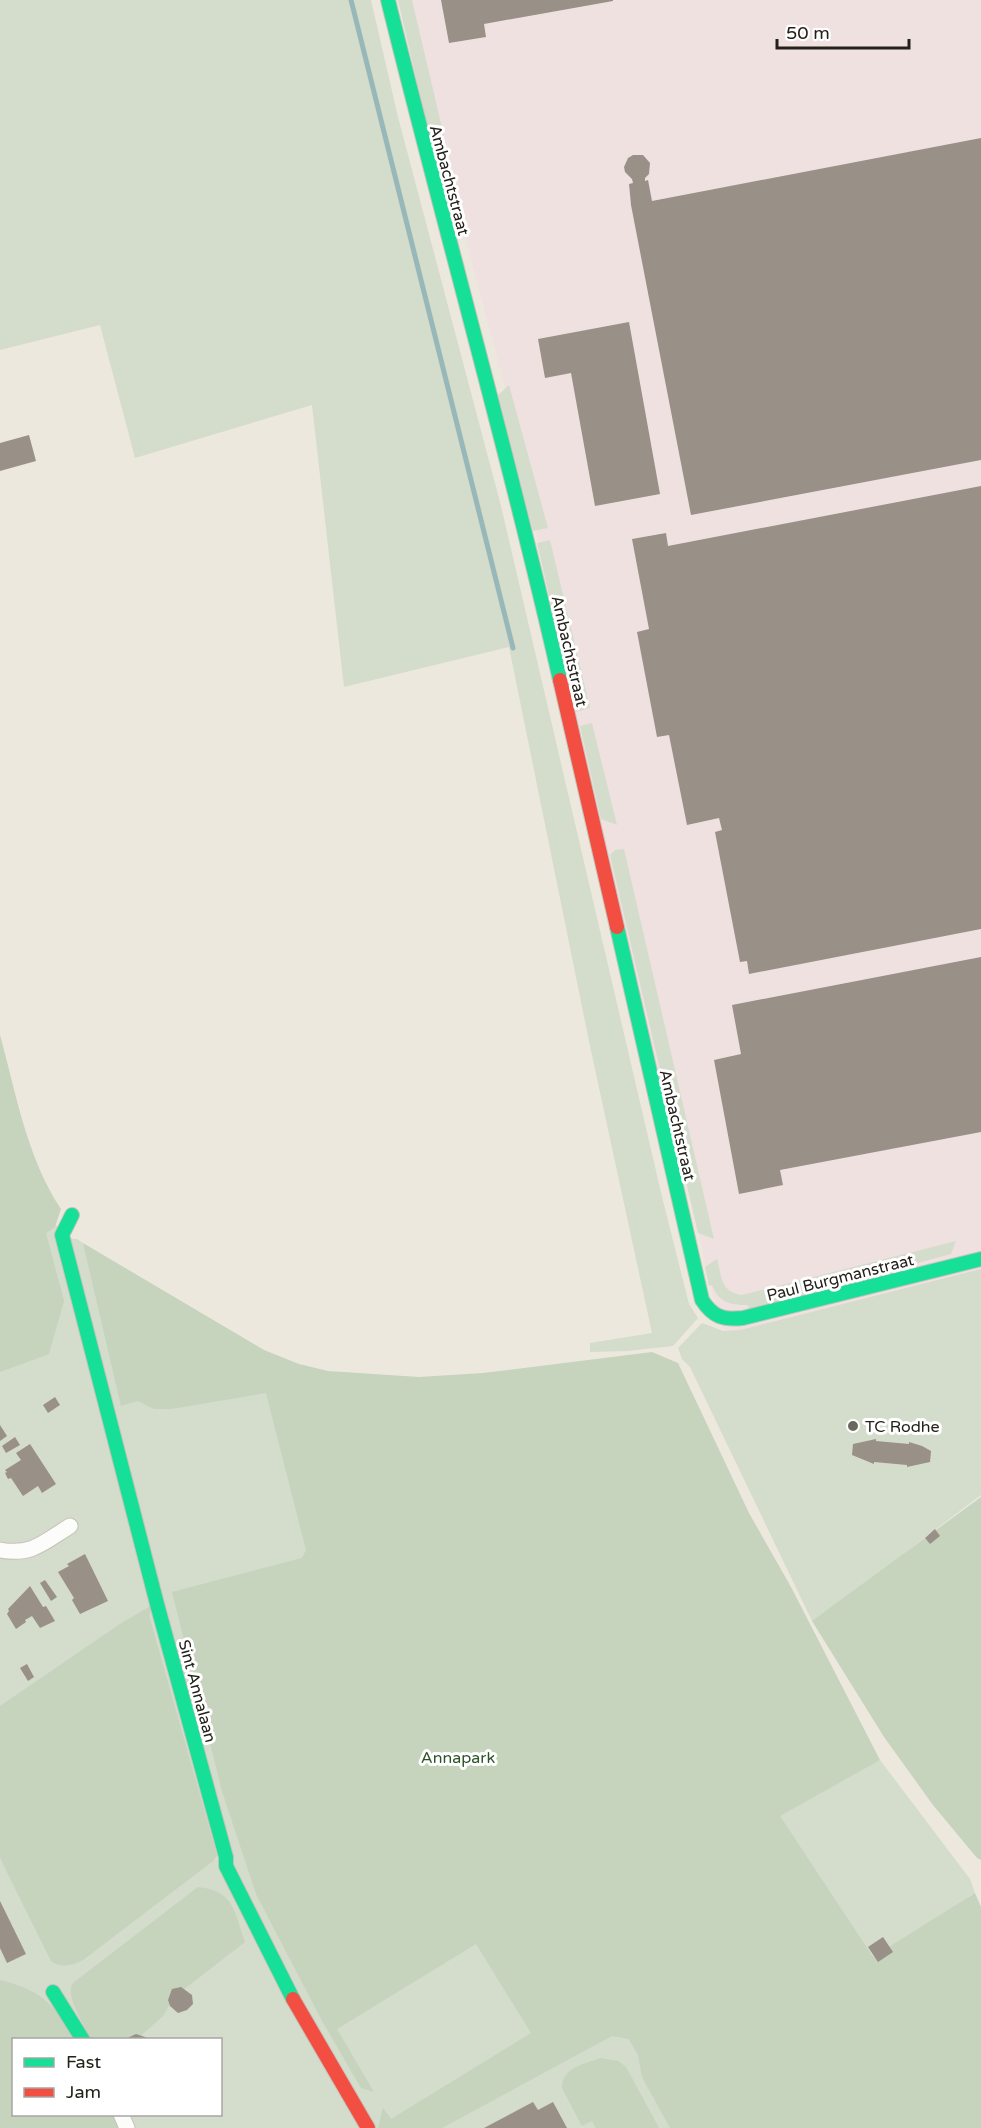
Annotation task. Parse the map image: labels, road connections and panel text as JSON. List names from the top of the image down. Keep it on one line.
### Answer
{"streets":{"street":["Ambachtstraat","Paul Burgmanstraat","Sint Annalaan"]},"crossings":[["Ambachtstraat","Paul Burgmanstraat"]],"parks":["Annapark"],"places":["TC Rodhe"],"legend":["Fast","Jam"],"scale_bar":"50 m"}
